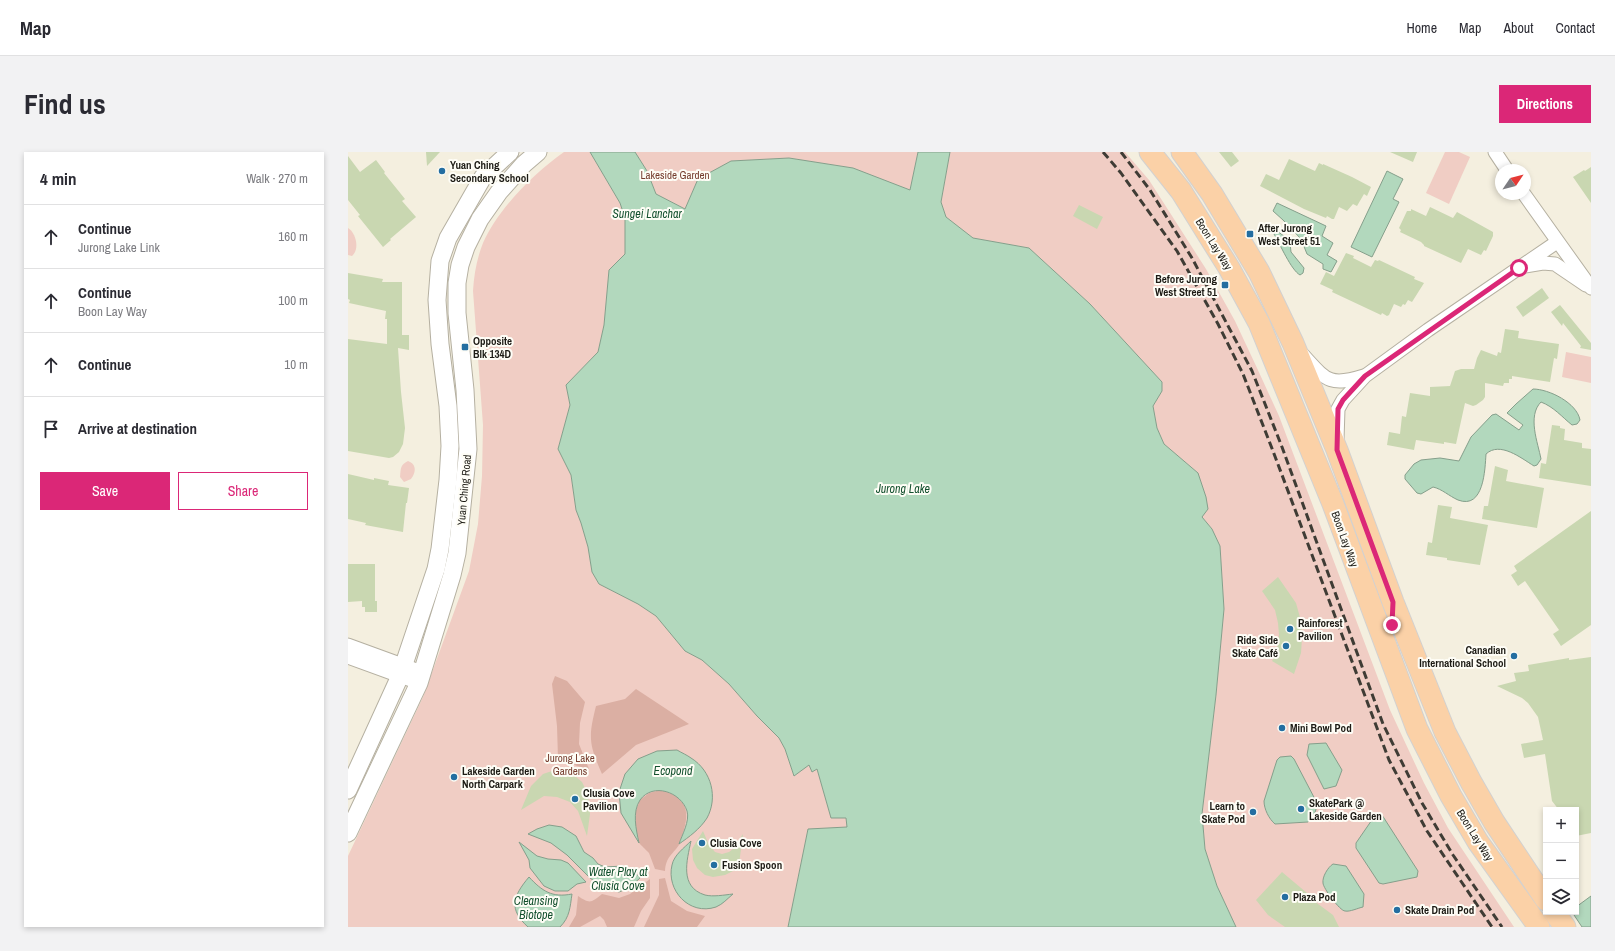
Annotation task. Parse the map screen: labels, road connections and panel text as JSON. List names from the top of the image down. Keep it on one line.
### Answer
{"streets":{"main road":["Boon Lay Way"],"street":["Yuan Ching Road"]},"water":["Sungei Lanchar","Jurong Lake","Ecopond","Water Play at Clusia Cove","Cleansing Biotope"],"parks":["Lakeside Garden","Jurong Lake Gardens"],"places":{"other":["Yuan Ching Secondary School","Rainforest Pavilion","Ride Side Skate Café","Canadian International School","Mini Bowl Pod","Lakeside Garden North Carpark","Clusia Cove Pavilion","SkatePark @ Lakeside Garden","Learn to Skate Pod","Clusia Cove","Fusion Spoon","Plaza Pod","Skate Drain Pod"],"transit":["After Jurong West Street 51","Before Jurong West Street 51","Opposite Blk 134D"]},"north":"top right","page":{"header":"Map","nav":["Home","Map","About","Contact"],"title":"Find us","buttons":["Directions",["Save","Share"]],"heading":["4 min","Walk · 270 m"],"list":[["Continue","Jurong Lake Link","160 m"],["Continue","Boon Lay Way","100 m"],["Continue","10 m"],"Arrive at destination"],"map_buttons":["+","−"]}}
